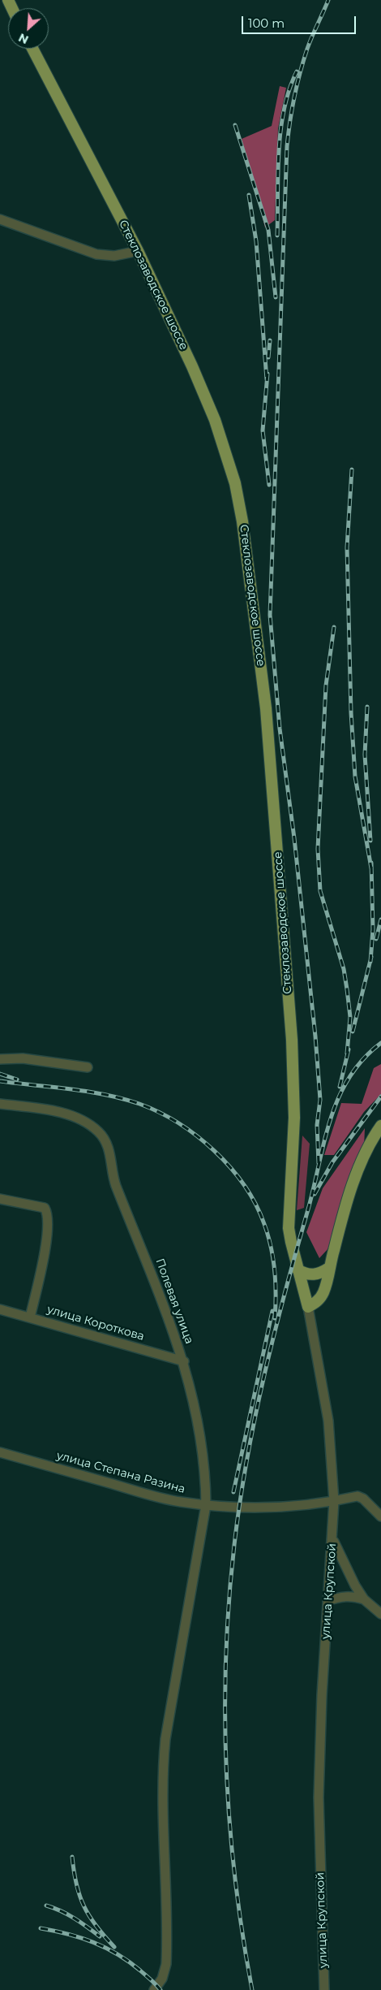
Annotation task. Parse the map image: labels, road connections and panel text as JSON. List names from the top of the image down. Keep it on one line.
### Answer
{"streets":{"main road":["Стеклозаводское шоссе","улица Крупской"],"street":["Полевая улица","улица Короткова","улица Степана Разина"]},"crossings":[["Стеклозаводское шоссе","улица Крупской"],["Полевая улица","улица Короткова"],["Полевая улица","улица Степана Разина"],["улица Степана Разина","улица Крупской"]],"scale_bar":"100 m","north":"bottom left"}
